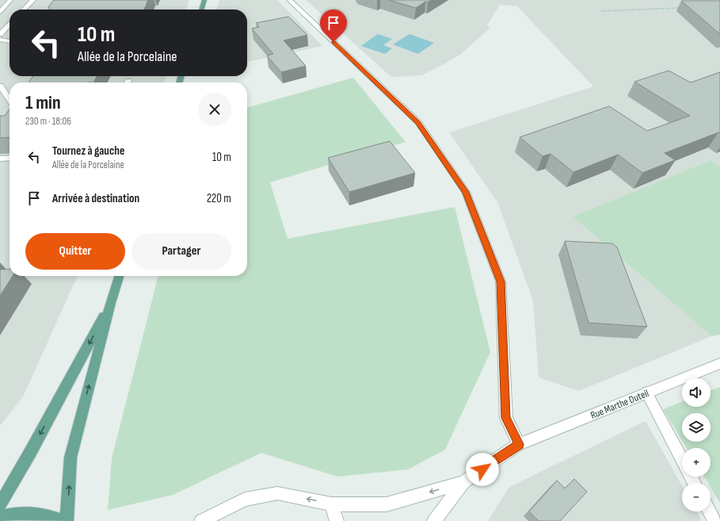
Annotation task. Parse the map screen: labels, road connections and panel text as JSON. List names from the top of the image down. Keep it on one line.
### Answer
{"streets":{"street":["Rue Marthe Duteil"]},"page":{"turn":["10 m","Allée de la Porcelaine"],"heading":["1 min","230 m · 18:06"],"list":[{"name":"Tournez à gauche","note":"Allée de la Porcelaine","value":"10 m"},{"name":"Arrivée à destination","value":"220 m"}],"buttons":["Quitter","Partager"],"map_buttons":["+","−"]}}
